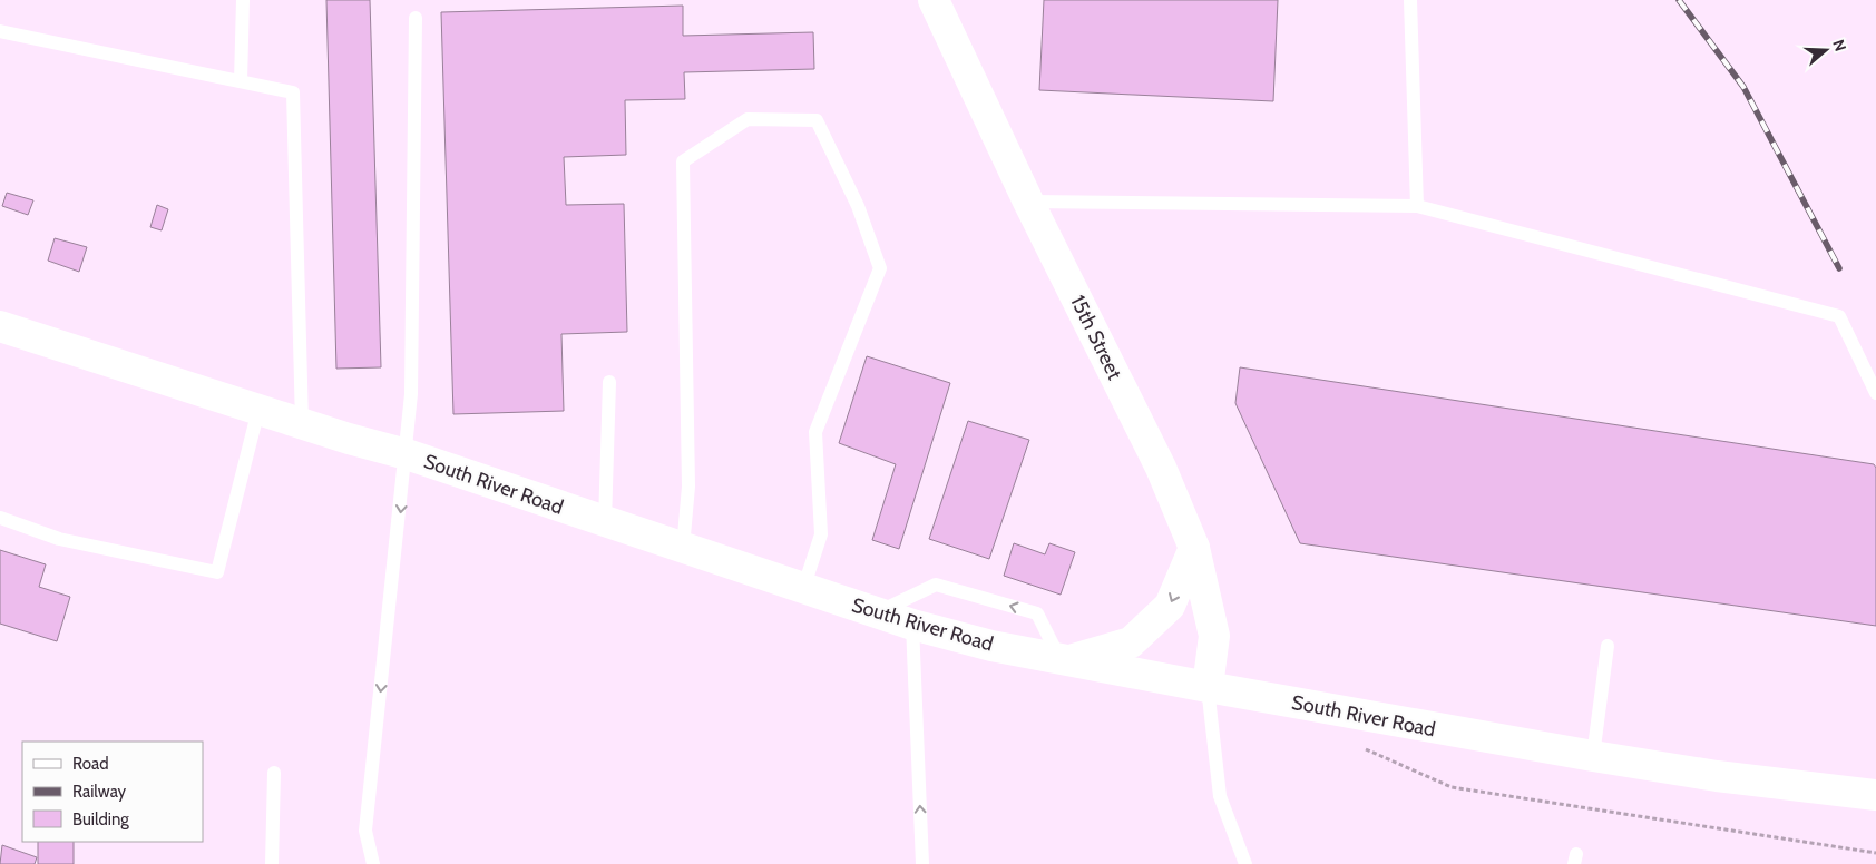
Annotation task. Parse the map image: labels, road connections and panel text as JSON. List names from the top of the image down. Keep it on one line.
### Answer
{"streets":{"street":["15th Street","South River Road"]},"crossings":[["15th Street","South River Road"]],"legend":["Road","Railway","Building"],"north":"right"}
